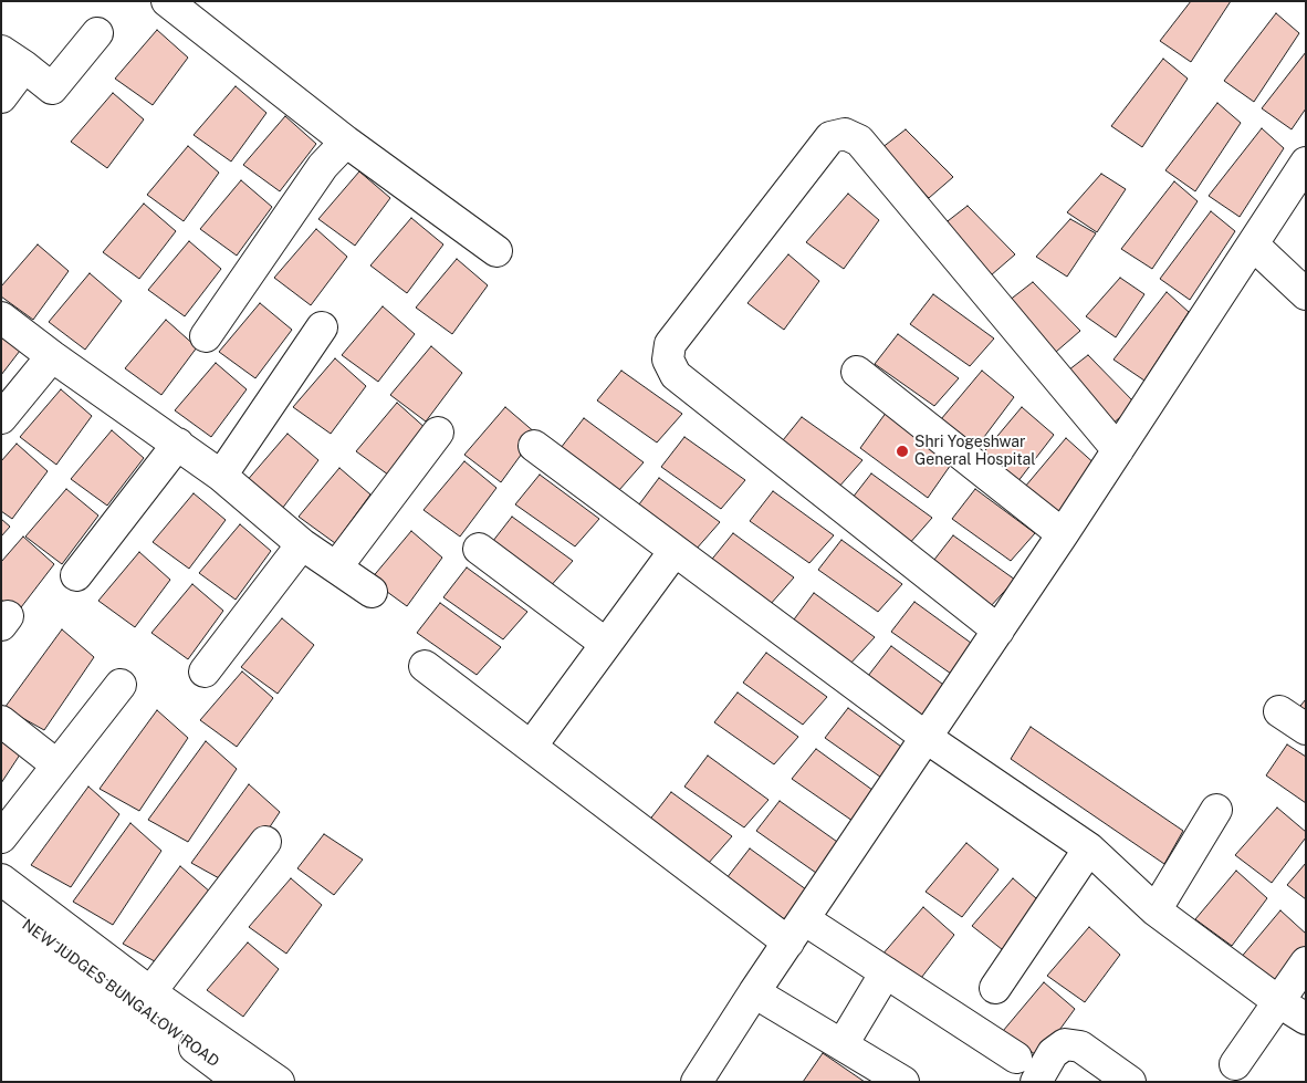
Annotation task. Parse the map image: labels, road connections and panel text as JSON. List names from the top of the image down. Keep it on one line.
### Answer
{"streets":{"street":["NEW JUDGES BUNGALOW ROAD"]},"places":["Shri Yogeshwar General Hospital"]}
